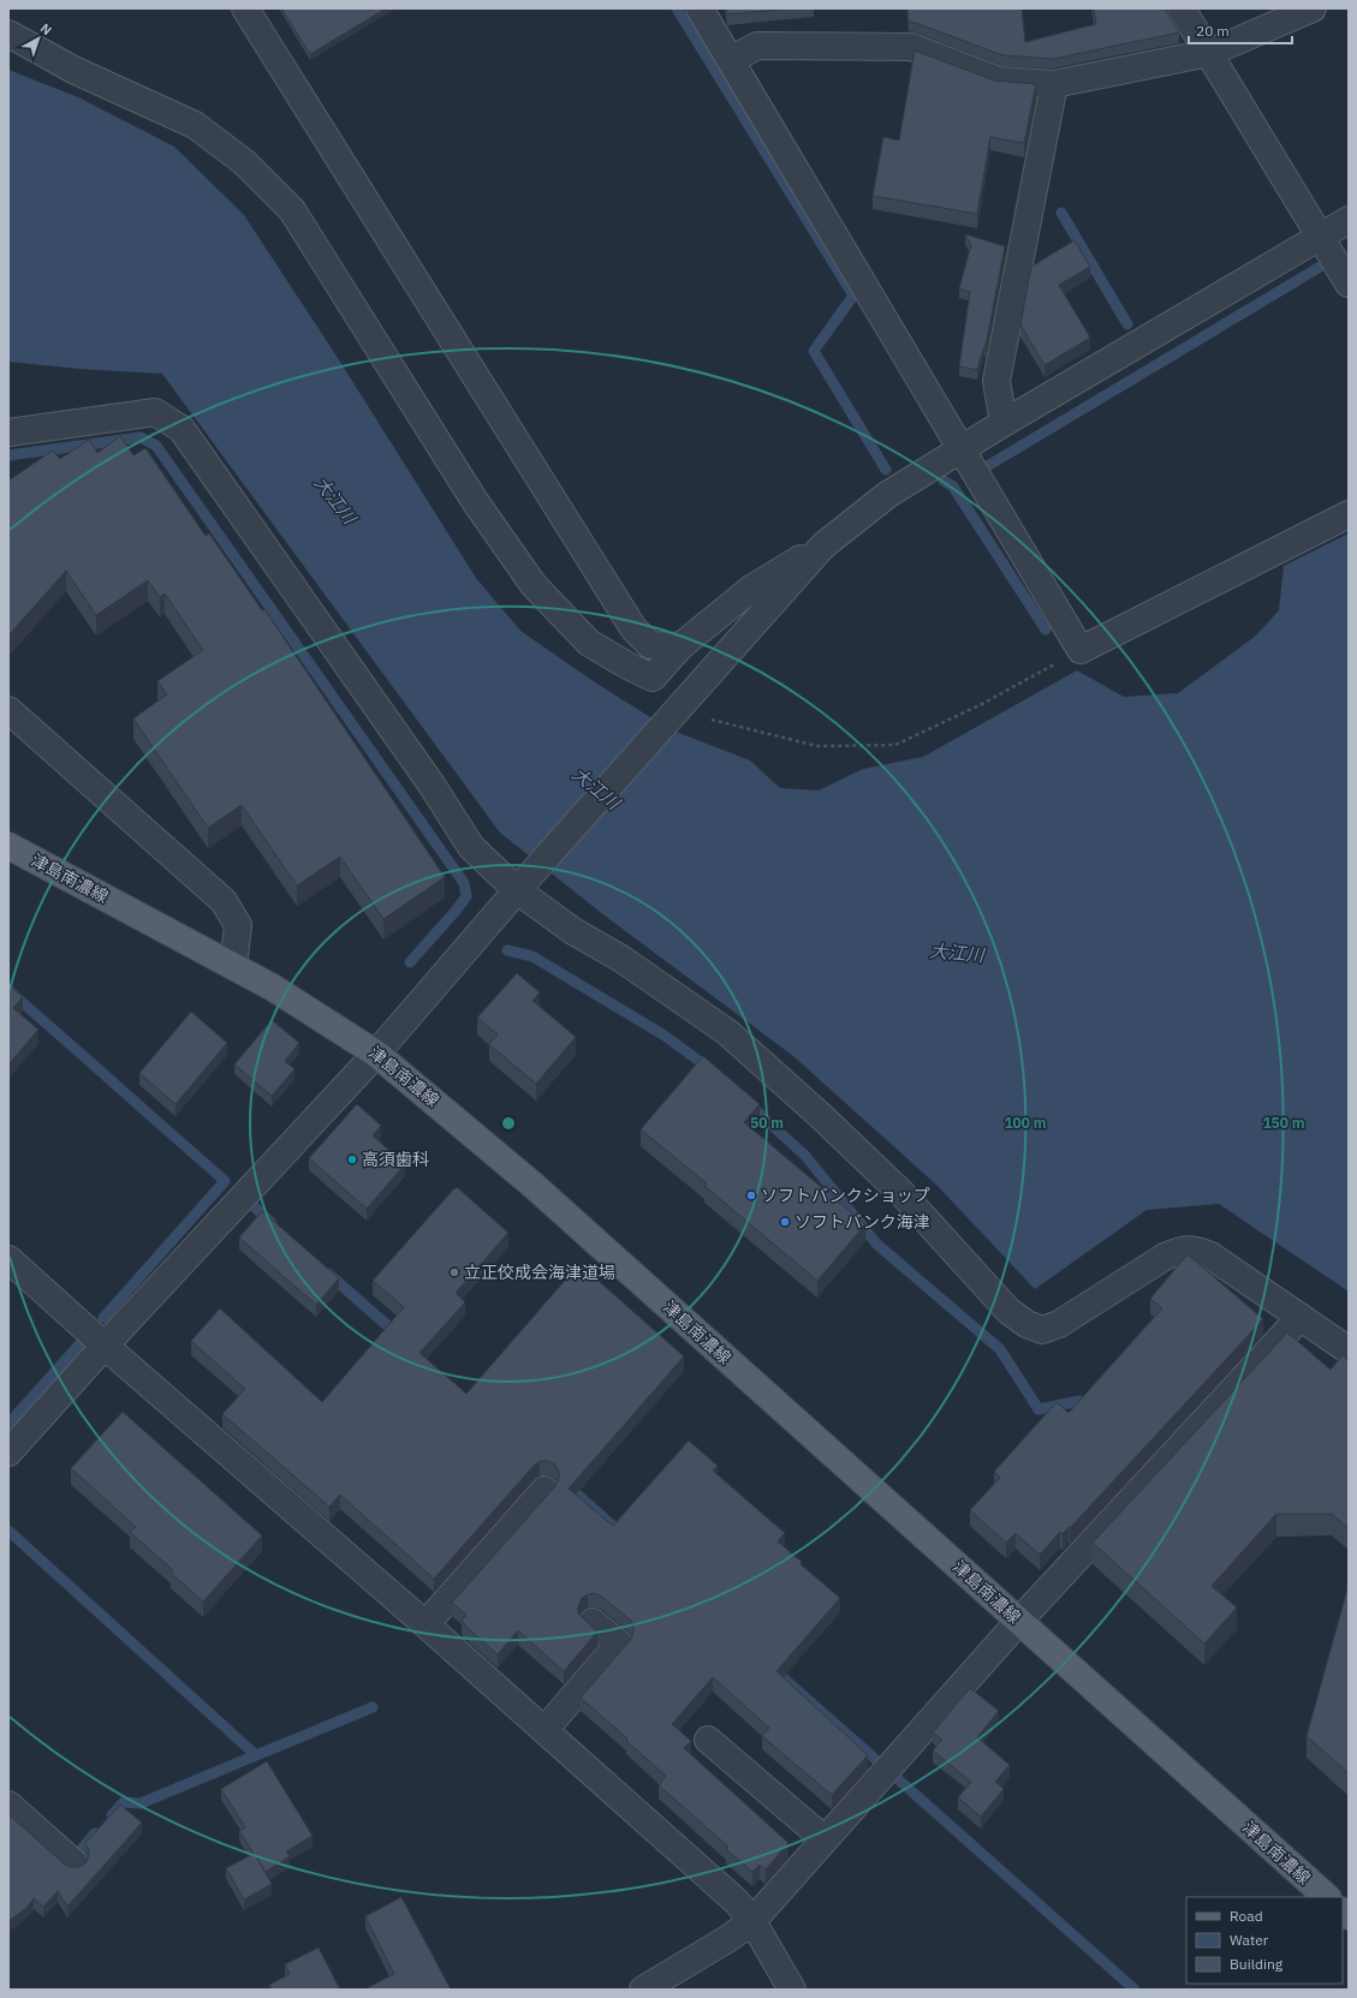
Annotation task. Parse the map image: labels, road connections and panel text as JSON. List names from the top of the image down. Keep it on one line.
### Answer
{"streets":{"main road":["津島南濃線"]},"water":["大江川"],"places":["高須歯科","ソフトバンクショップ","ソフトバンク海津","立正佼成会海津道場"],"legend":["Road","Water","Building"],"scale_bar":"20 m","north":"top right","rings":["50 m","100 m","150 m"]}
